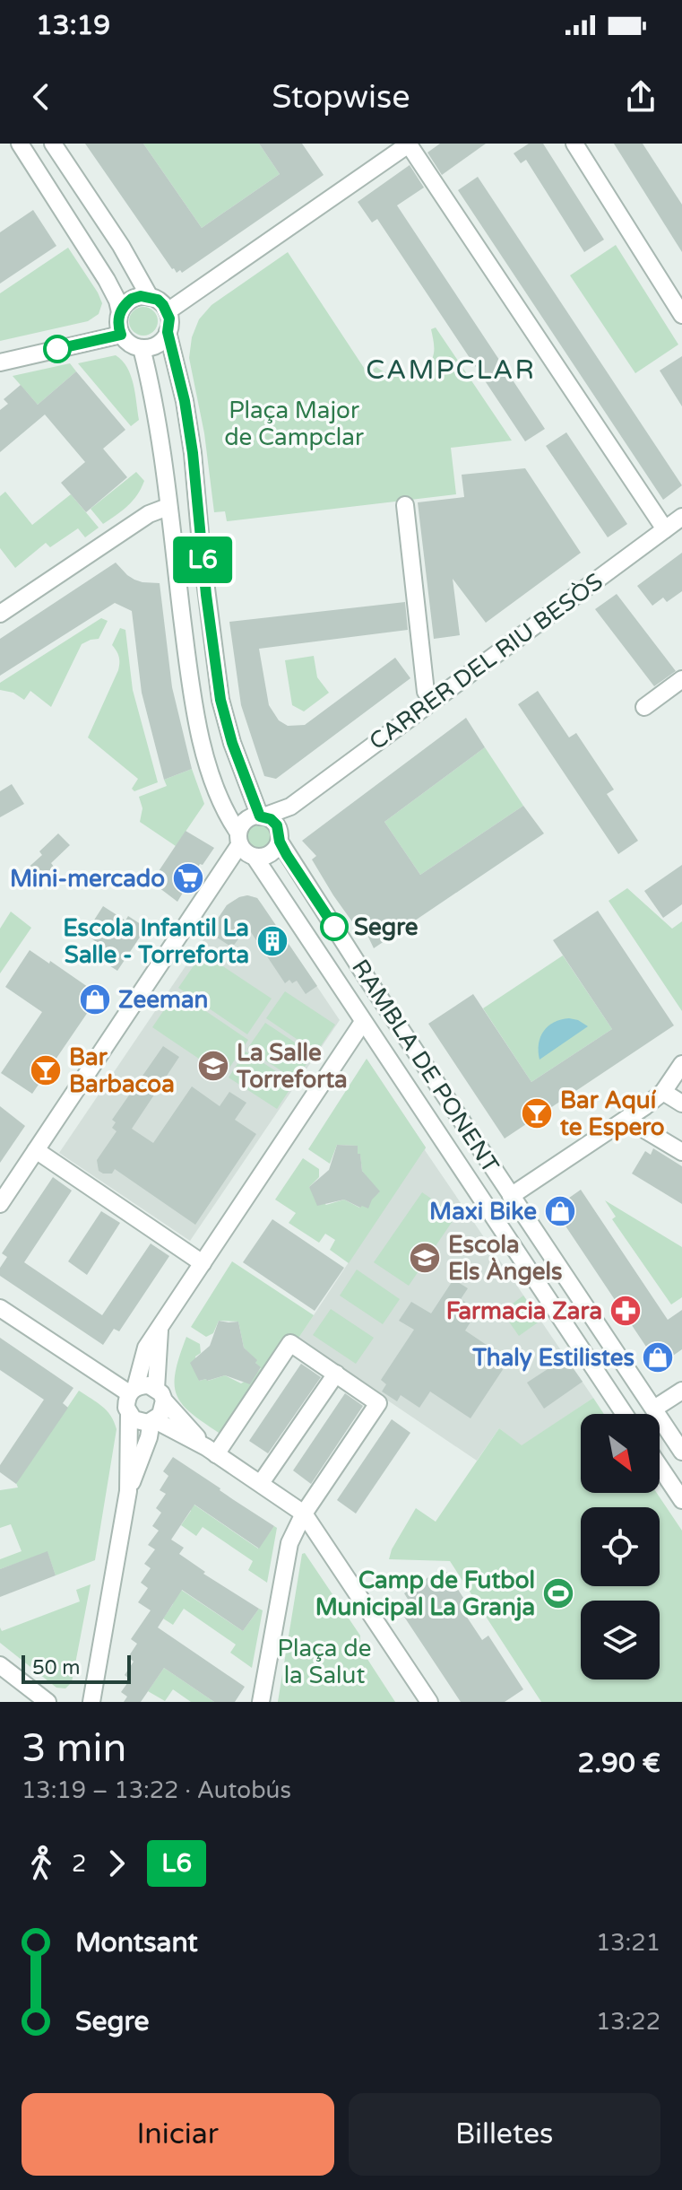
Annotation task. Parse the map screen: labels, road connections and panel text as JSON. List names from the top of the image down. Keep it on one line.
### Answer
{"streets":{"street":["CARRER DEL RIU BESÒS","RAMBLA DE PONENT"]},"crossings":[["CARRER DEL RIU BESÒS","RAMBLA DE PONENT"]],"districts":["CAMPCLAR"],"parks":["Plaça Major de Campclar","Plaça de la Salut"],"places":{"supermarket":["Mini-mercado"],"other":["Segre"],"building":["Escola Infantil La Salle - Torreforta"],"shop":["Zeeman","Maxi Bike","Thaly Estilistes"],"school or university":["La Salle Torreforta","Escola Els Àngels"],"bar":["Bar Barbacoa","Bar Aquí te Espero"],"pharmacy":["Farmacia Zara"],"sports":["Camp de Futbol Municipal La Granja"]},"lines":["bus line L6"],"scale_bar":"50 m","north":"bottom right","page":{"status":"13:19","header":"Stopwise","on_map":"L6","scale":"50 m","heading":["3 min","13:19 – 13:22 · Autobús","2.90 €"],"legs":["2","L6"],"list":[{"name":"Montsant","value":"13:21"},{"name":"Segre","value":"13:22"}],"buttons":["Iniciar","Billetes"]}}
